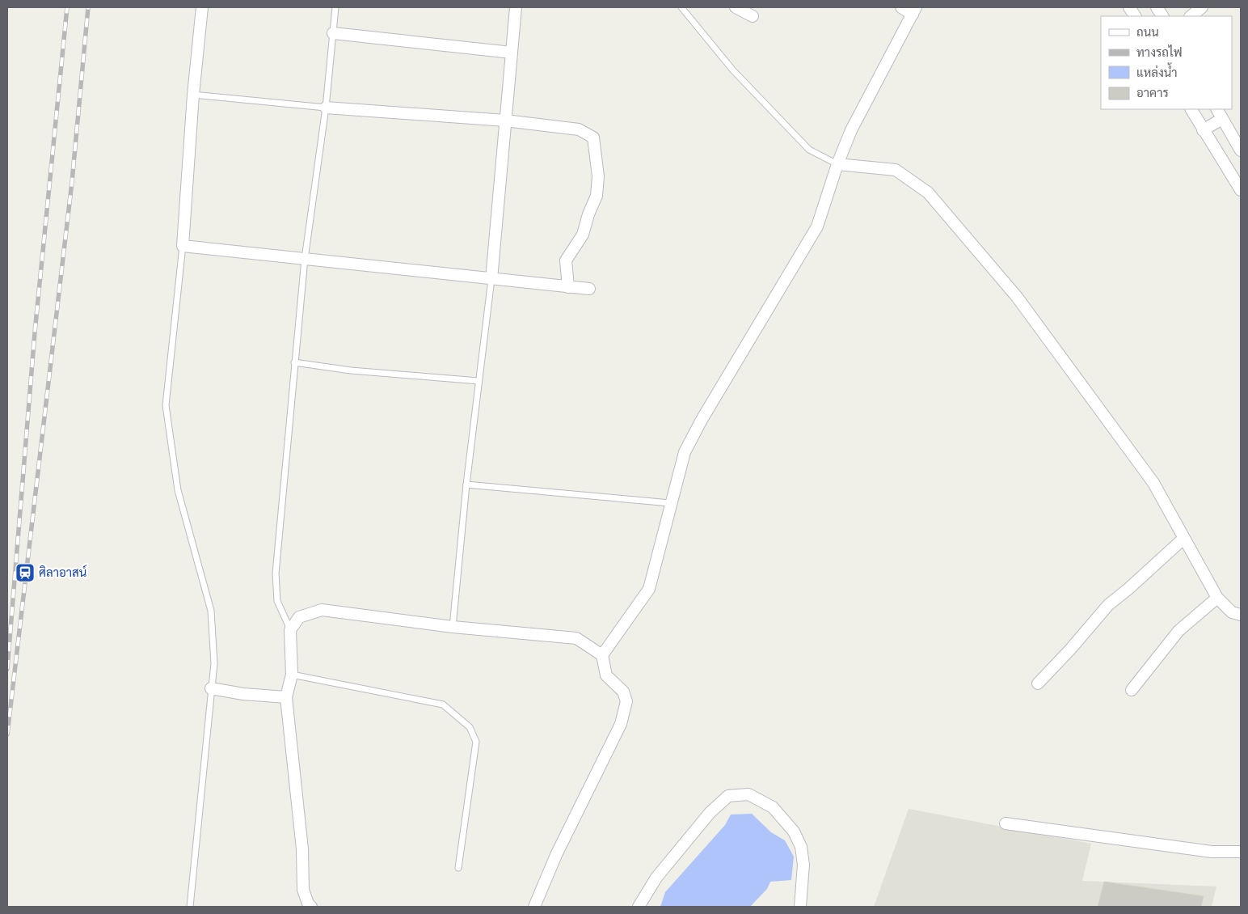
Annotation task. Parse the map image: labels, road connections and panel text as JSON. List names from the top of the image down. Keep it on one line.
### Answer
{"places":{"station":["ศิลาอาสน์"]},"legend":["ถนน","ทางรถไฟ","แหล่งน้ำ","อาคาร"]}
